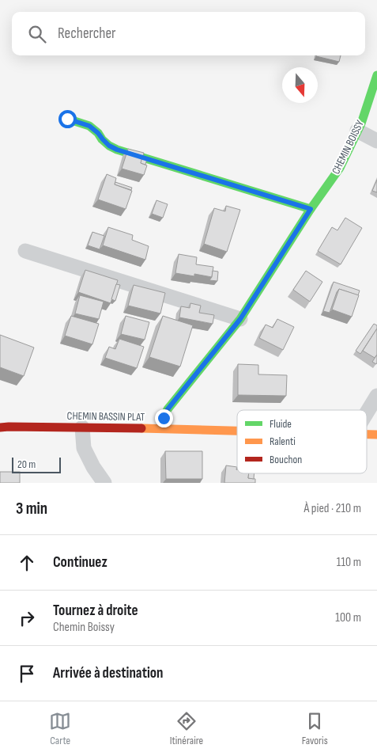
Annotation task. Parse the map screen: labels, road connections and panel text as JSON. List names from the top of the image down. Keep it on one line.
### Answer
{"streets":{"street":["CHEMIN BOISSY","CHEMIN BASSIN PLAT"]},"crossings":[["CHEMIN BOISSY","CHEMIN BASSIN PLAT"]],"legend":["Fluide","Ralenti","Bouchon"],"scale_bar":"20 m","north":"bottom","page":{"search":"Rechercher","scale":"20 m","heading":["3 min","À pied · 210 m"],"list":[["Continuez","110 m"],["Tournez à droite","Chemin Boissy","100 m"],"Arrivée à destination"],"nav":["Carte","Itinéraire","Favoris"]}}
